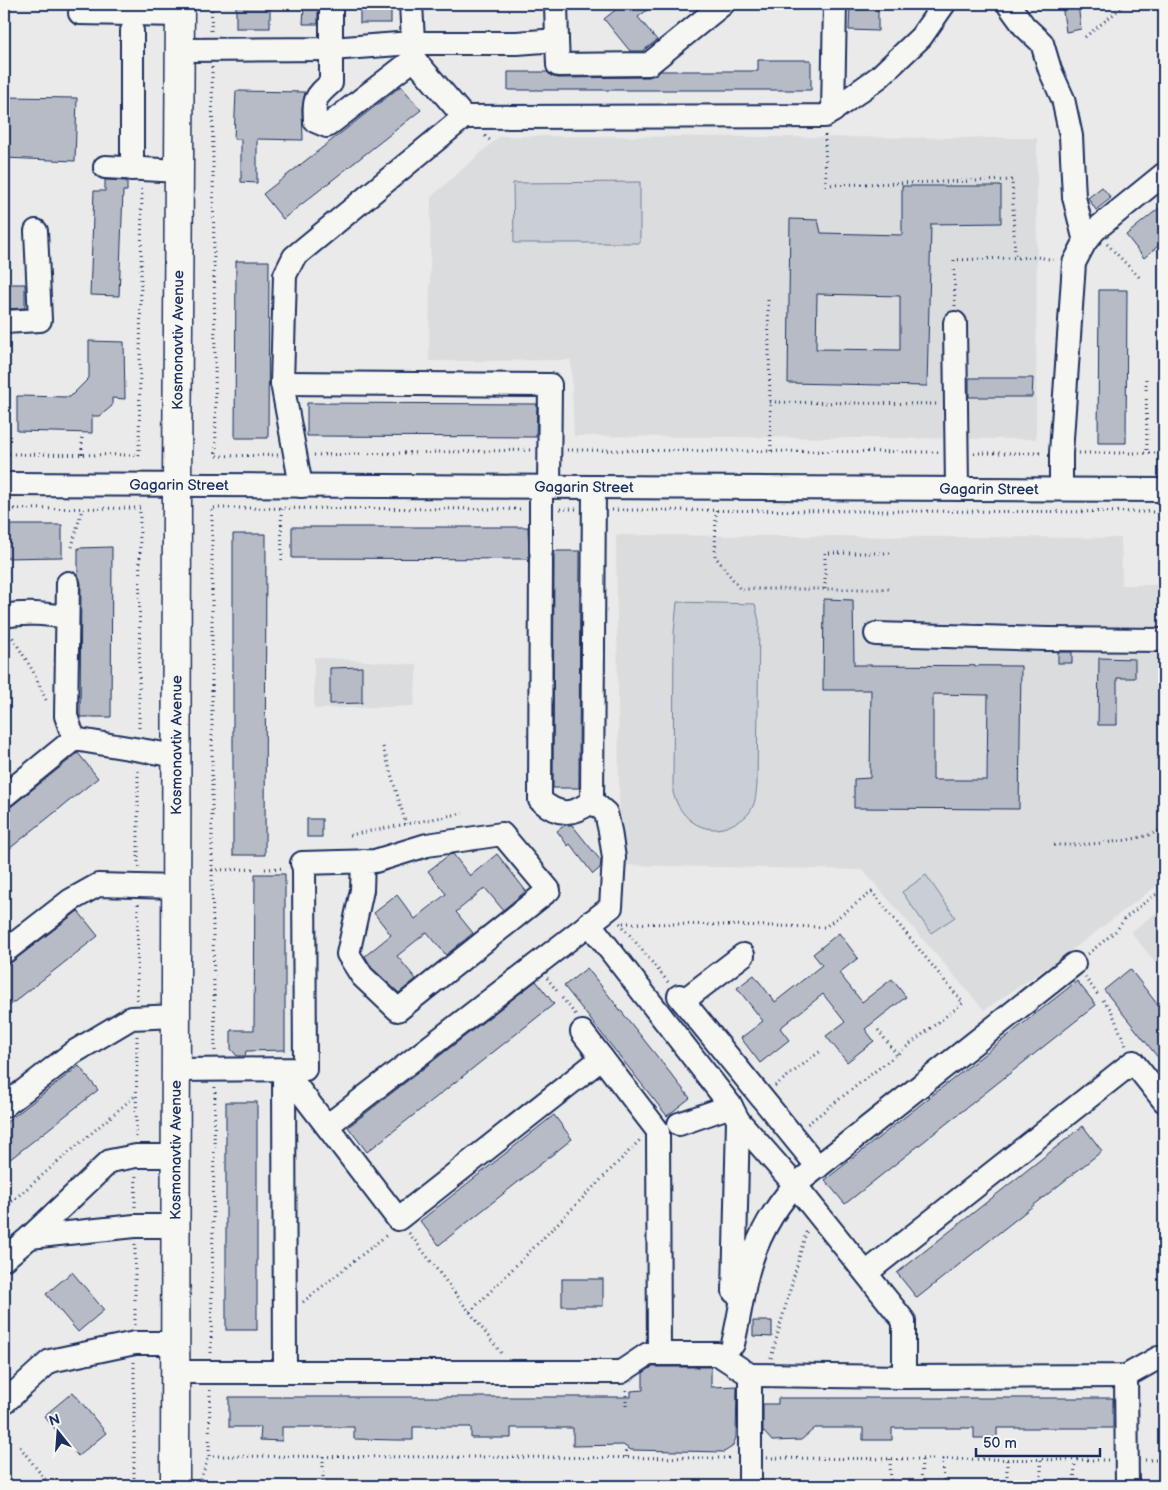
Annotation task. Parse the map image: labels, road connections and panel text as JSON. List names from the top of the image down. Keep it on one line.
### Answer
{"streets":{"main road":["Kosmonavtiv Avenue"],"street":["Gagarin Street"]},"crossings":[["Kosmonavtiv Avenue","Gagarin Street"]],"scale_bar":"50 m","north":"top"}
